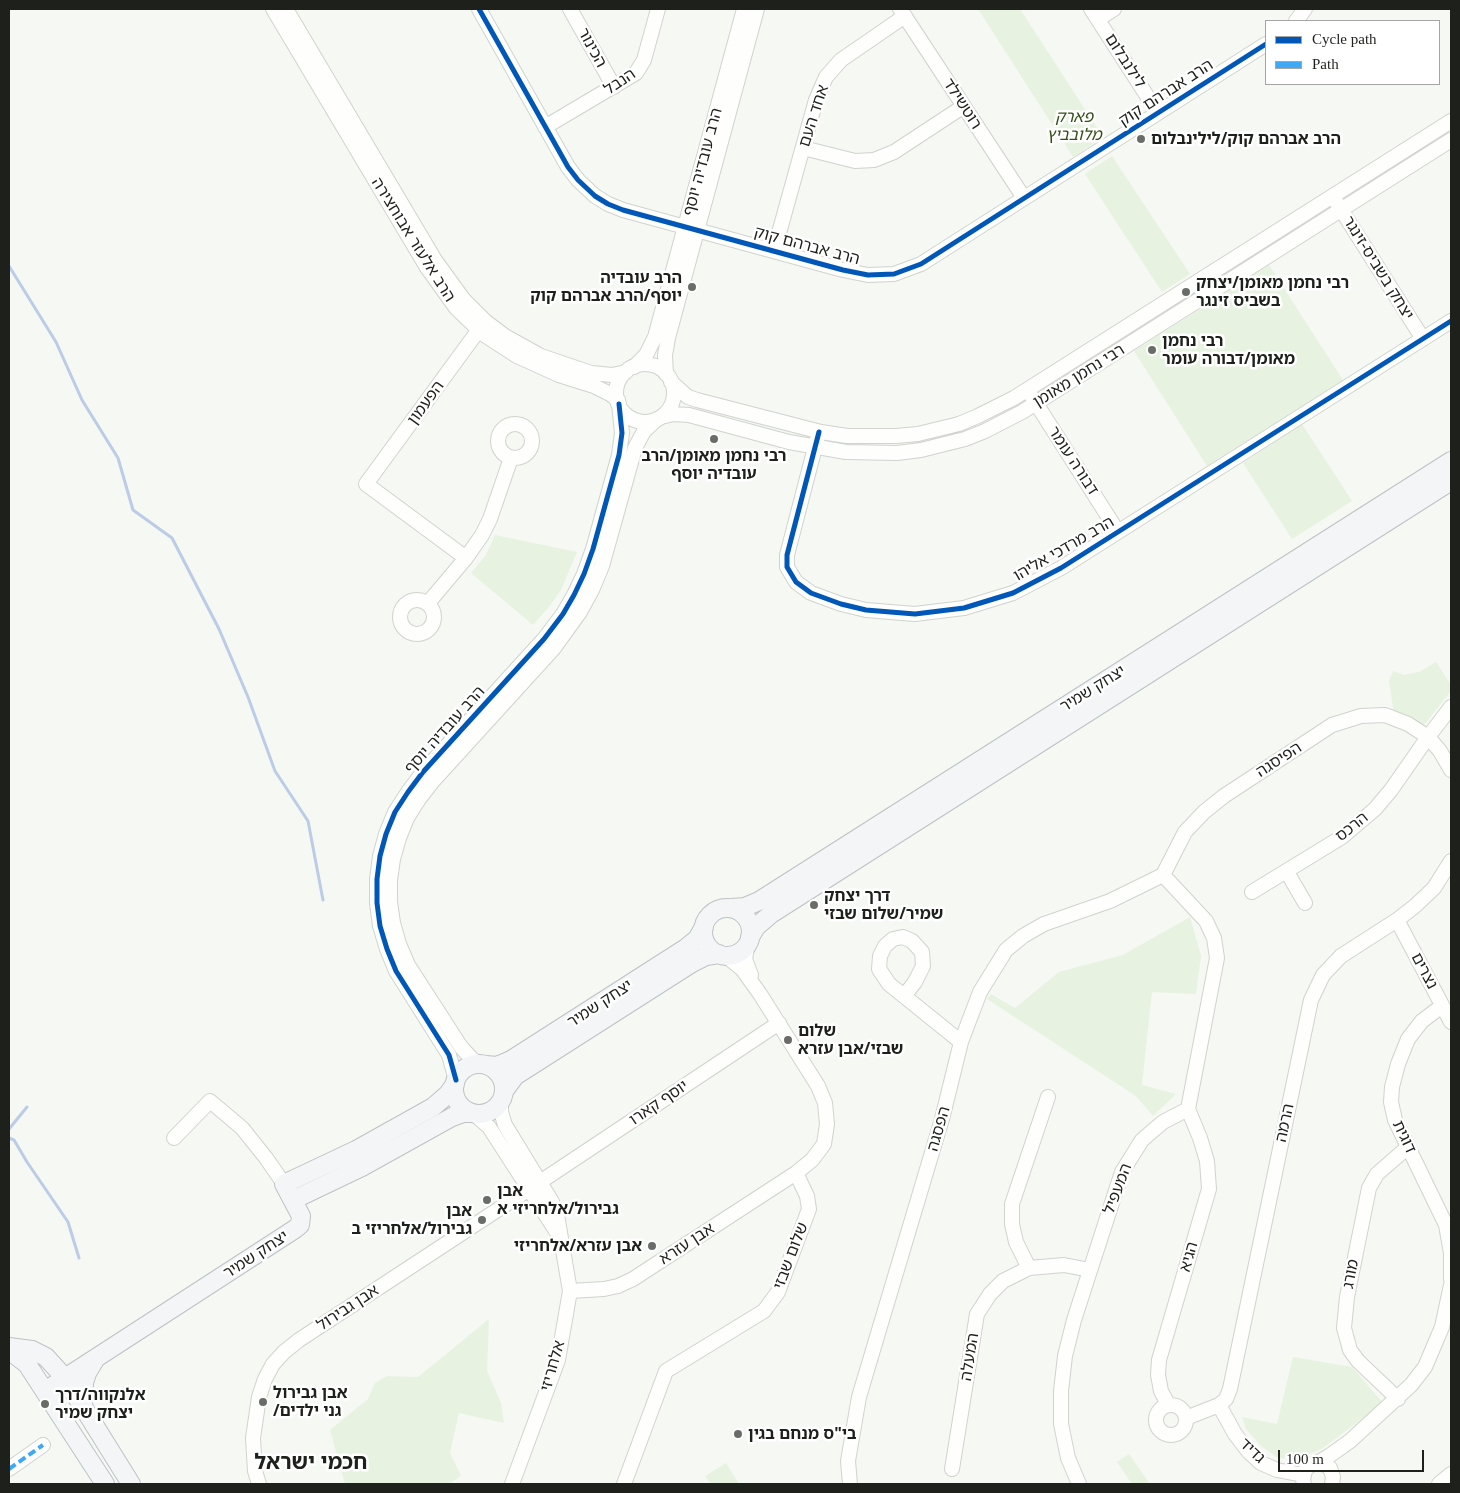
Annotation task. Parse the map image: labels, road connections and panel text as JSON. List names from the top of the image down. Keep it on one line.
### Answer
{"streets":{"main road":["יצחק שמיר"],"street":["הכינור","לילנבלום","הנבל","הרב אברהם קוק","רוטשילד","אחד העם","הרב עובדיה יוסף","הרב אלעזר אבוחצירה","יצחק בשביס-זינגר","רבי נחמן מאומן","הפעמון","דבורה עומר","הרב מרדכי אליהו","הפיסגה","הרכס","נצרים","יוסף קארו","הרמה","הפסגה","דוגית","המעפיל","אבן עזרא","שלום שבזי","הגיא","מורג","אבן גבירול","המעלה","אלחריזי","גדיד"]},"crossings":[["הכינור","הנבל"],["לילנבלום","הרב אברהם קוק"],["הנבל","הרב אברהם קוק"],["הרב אברהם קוק","רוטשילד"],["הרב אברהם קוק","אחד העם"],["הרב אברהם קוק","הרב עובדיה יוסף"],["רוטשילד","אחד העם"],["הרב עובדיה יוסף","הרב אלעזר אבוחצירה"],["הרב עובדיה יוסף","רבי נחמן מאומן"],["הרב עובדיה יוסף","יצחק שמיר"],["הרב עובדיה יוסף","אלחריזי"],["הרב אלעזר אבוחצירה","רבי נחמן מאומן"],["הרב אלעזר אבוחצירה","הפעמון"],["יצחק בשביס-זינגר","רבי נחמן מאומן"],["יצחק בשביס-זינגר","הרב מרדכי אליהו"],["רבי נחמן מאומן","דבורה עומר"],["רבי נחמן מאומן","הרב מרדכי אליהו"],["דבורה עומר","הרב מרדכי אליהו"],["יצחק שמיר","אלחריזי"],["הפיסגה","הרכס"],["הפיסגה","הפסגה"],["נצרים","הרמה"],["נצרים","דוגית"],["יוסף קארו","אבן גבירול"],["יוסף קארו","אלחריזי"],["הרמה","גדיד"],["דוגית","מורג"],["המעפיל","הגיא"],["המעפיל","המעלה"],["אבן עזרא","שלום שבזי"],["אבן עזרא","אלחריזי"],["אבן גבירול","אלחריזי"]],"districts":["חכמי ישראל"],"parks":["פארק מלובביץ"],"places":["הרב אברהם קוק/לילינבלום","הרב עובדיה יוסף/הרב אברהם קוק","רבי נחמן מאומן/יצחק בשביס זינגר","רבי נחמן מאומן/דבורה עומר","רבי נחמן מאומן/הרב עובדיה יוסף","דרך יצחק שמיר/שלום שבזי","שלום שבזי/אבן עזרא","אבן גבירול/אלחריזי א","אבן גבירול/אלחריזי ב","אבן עזרא/אלחריזי","אבן גבירול /גני ילדים","אלנקווה/דרך יצחק שמיר","בי\"ס מנחם בגין"],"legend":["Cycle path","Path"],"scale_bar":"100 m"}
